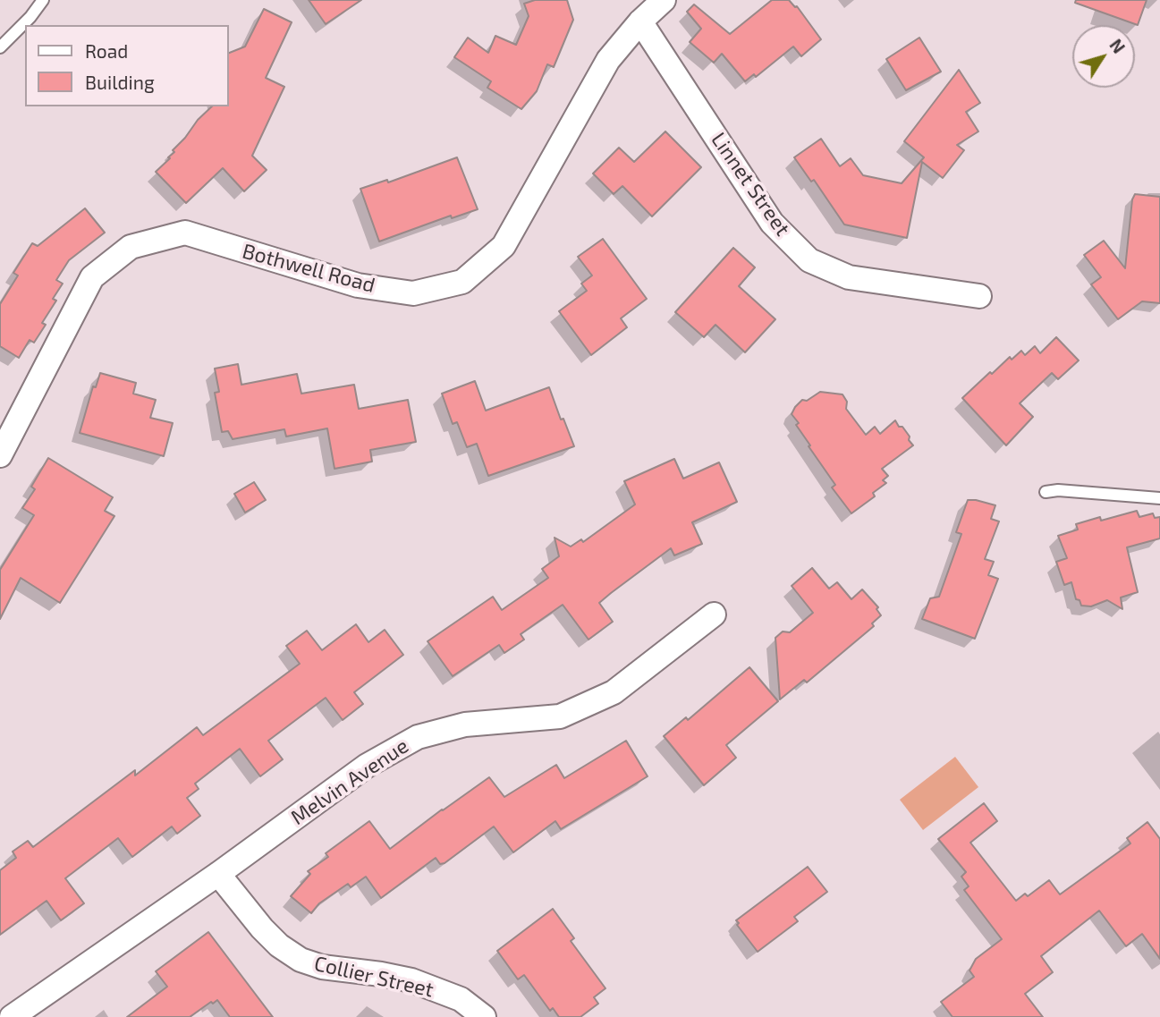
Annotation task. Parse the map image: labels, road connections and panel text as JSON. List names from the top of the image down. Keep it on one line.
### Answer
{"streets":{"street":["Linnet Street","Bothwell Road","Melvin Avenue","Collier Street"]},"crossings":[["Linnet Street","Bothwell Road"],["Melvin Avenue","Collier Street"]],"legend":["Road","Building"],"north":"top right"}
